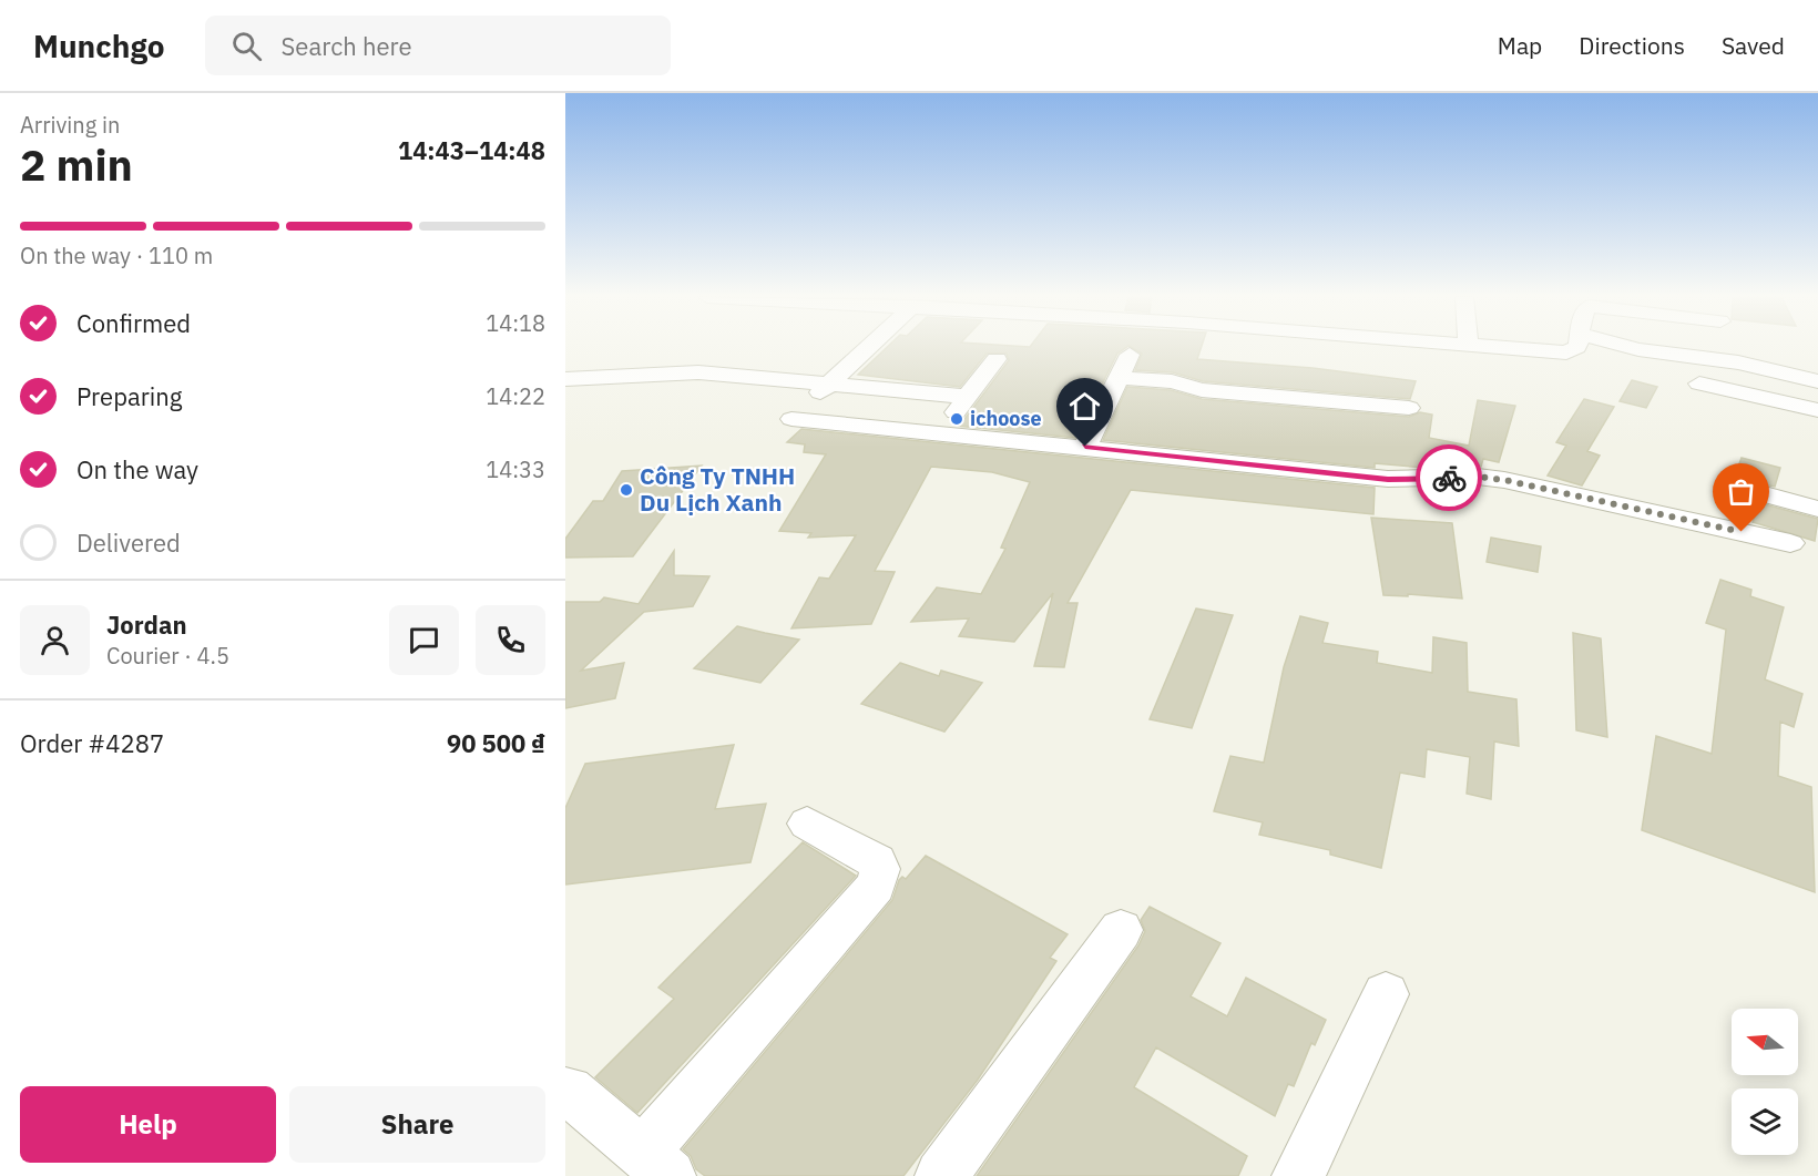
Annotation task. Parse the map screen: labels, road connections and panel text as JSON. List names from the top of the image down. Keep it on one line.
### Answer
{"places":["ichoose","Công Ty TNHH Du Lịch Xanh"],"north":"left","page":{"header":"Munchgo","search":"Search here","nav":["Map","Directions","Saved"],"heading":["2 min","Arriving in","14:43–14:48"],"panel":["Jordan","Courier · 4.5","Order #4287","90 500 ₫"],"bar":"On the way · 110 m","list":[["Confirmed","14:18"],["Preparing","14:22"],["On the way","14:33"],"Delivered"],"buttons":["Help","Share"]}}
